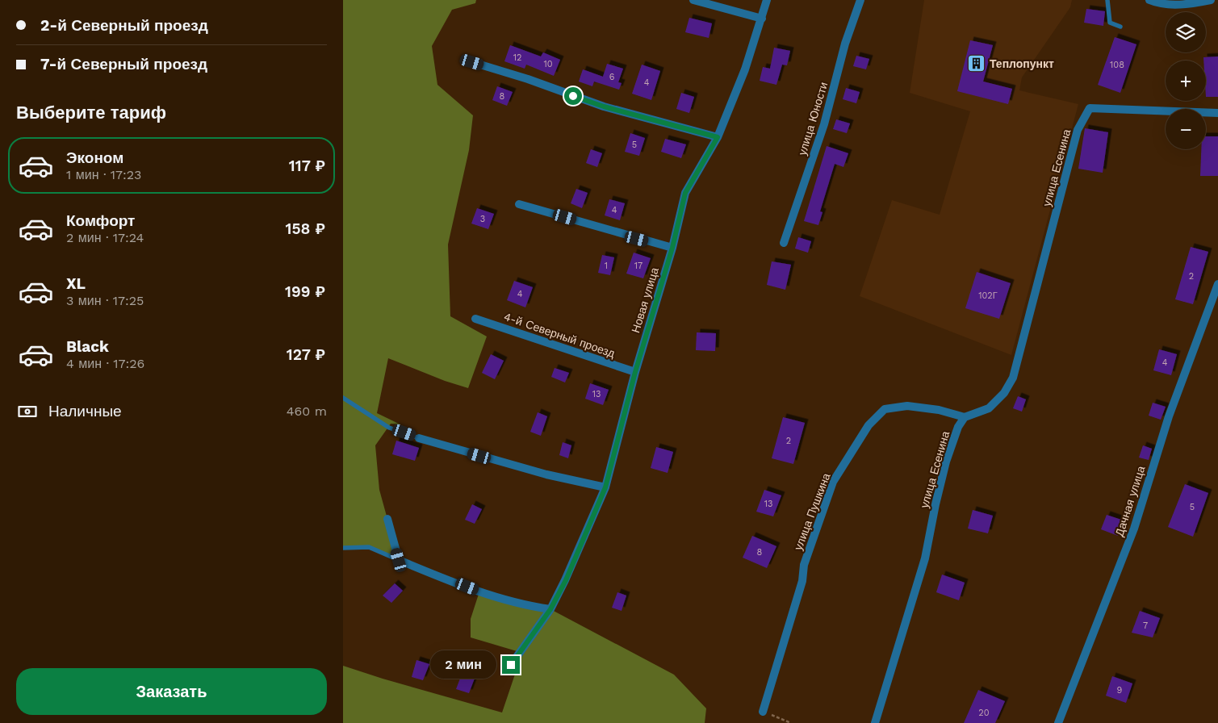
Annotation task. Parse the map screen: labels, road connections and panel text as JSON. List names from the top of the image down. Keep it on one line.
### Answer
{"streets":{"street":["улица Юности","улица Есенина","Новая улица","4-й Северный проезд","Дачная улица","улица Пушкина"]},"crossings":[["улица Есенина","улица Пушкина"],["Новая улица","4-й Северный проезд"]],"places":{"building":["Теплопункт"]},"house_numbers":["12","10","108","6","4","8","5","4","3","1","17","2","4","102Г","4","13","2","13","5","8","7","9","20"],"page":{"banner":["2-й Северный проезд","7-й Северный проезд"],"map_buttons":["+","−"],"heading":"Выберите тариф","list":[{"name":"Эконом","note":"1 мин · 17:23","value":"117 ₽"},{"name":"Комфорт","note":"2 мин · 17:24","value":"158 ₽"},{"name":"XL","note":"3 мин · 17:25","value":"199 ₽"},{"name":"Black","note":"4 мин · 17:26","value":"127 ₽"}],"pay":["Наличные","460 m"],"bubble":"2 мин","buttons":"Заказать"}}
